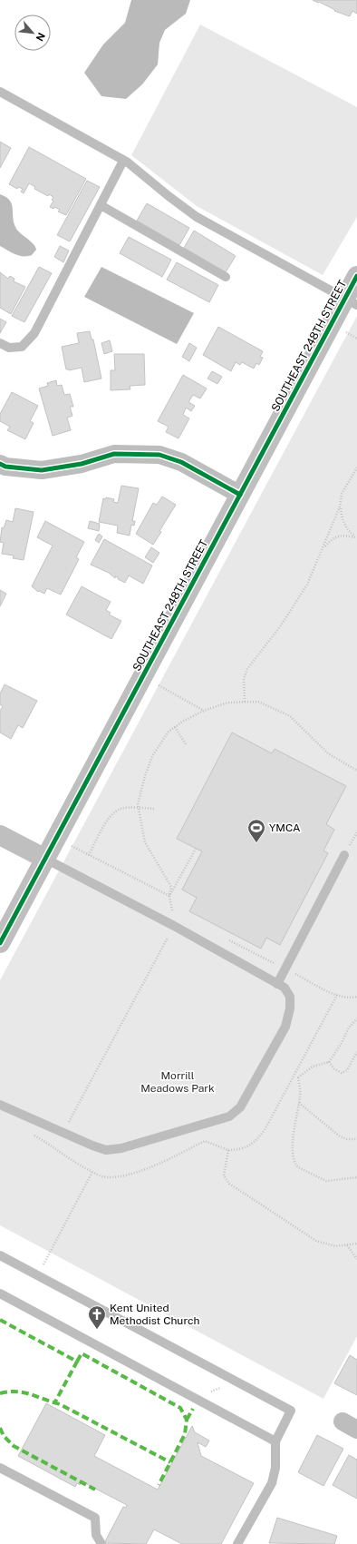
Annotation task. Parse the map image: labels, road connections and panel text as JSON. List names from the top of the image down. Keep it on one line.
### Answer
{"streets":{"street":["SOUTHEAST 248TH STREET"]},"parks":["Morrill Meadows Park"],"places":{"sports":["YMCA"],"church":["Kent United Methodist Church"]},"north":"bottom right"}
